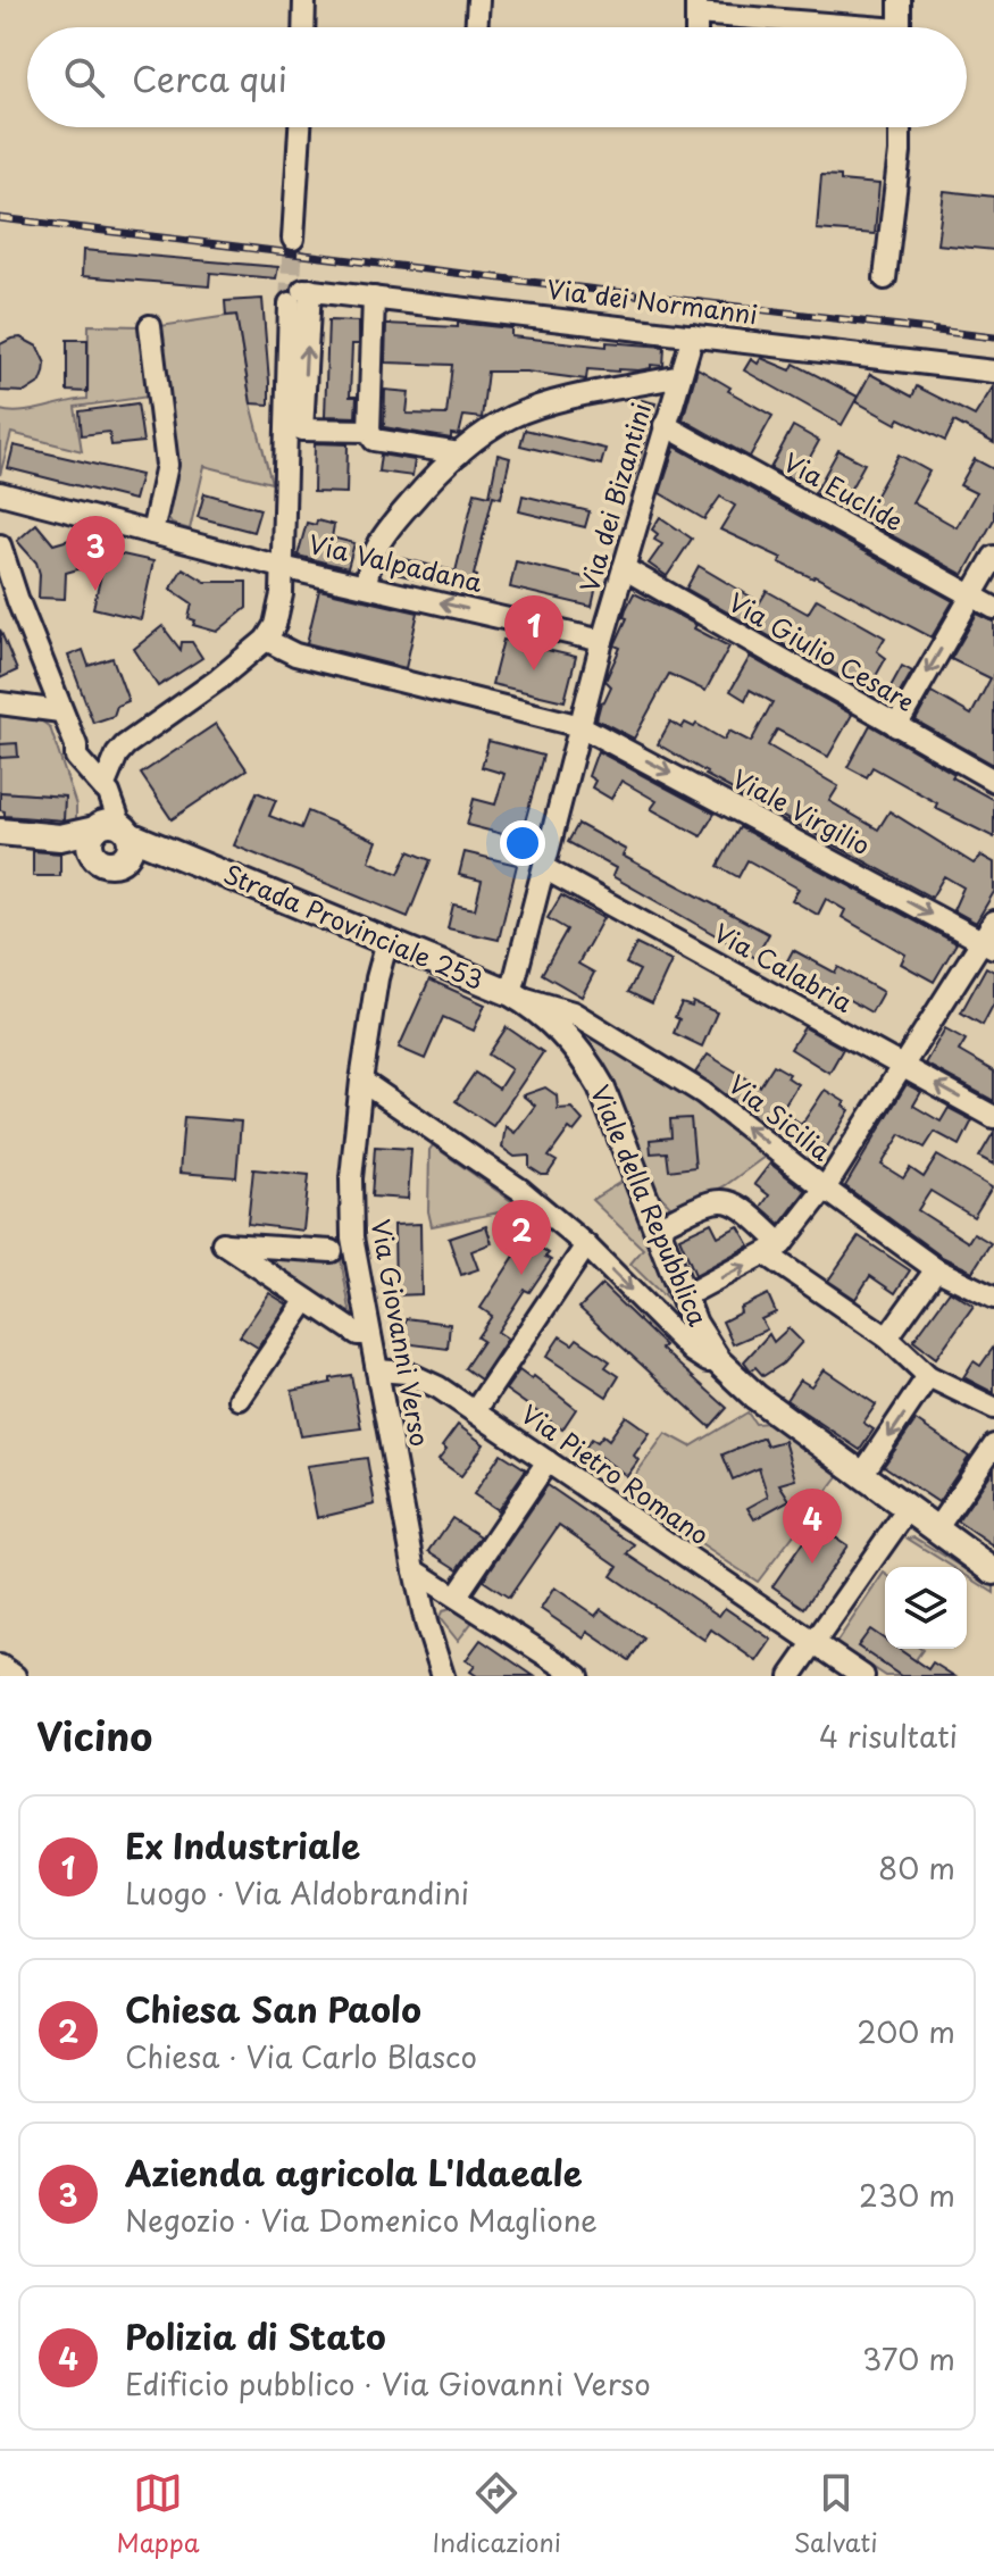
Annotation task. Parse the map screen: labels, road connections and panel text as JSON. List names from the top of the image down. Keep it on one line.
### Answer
{"streets":{"main road":["Strada Provinciale 253","Viale della Repubblica"],"street":["Via dei Normanni","Via Euclide","Via dei Bizantini","Via Valpadana","Via Giulio Cesare","Viale Virgilio","Via Calabria","Via Sicilia","Via Giovanni Verso","Via Pietro Romano"]},"crossings":[["Via dei Normanni","Via dei Bizantini"],["Via Euclide","Via dei Bizantini"],["Via dei Bizantini","Via Valpadana"],["Via dei Bizantini","Via Giulio Cesare"],["Via dei Bizantini","Viale Virgilio"],["Via dei Bizantini","Strada Provinciale 253"],["Via dei Bizantini","Via Calabria"],["Via dei Bizantini","Via Sicilia"],["Via dei Bizantini","Viale della Repubblica"],["Strada Provinciale 253","Via Sicilia"],["Strada Provinciale 253","Viale della Repubblica"],["Strada Provinciale 253","Via Giovanni Verso"],["Via Sicilia","Viale della Repubblica"],["Via Giovanni Verso","Via Pietro Romano"]],"one_way":["Via Valpadana","Viale Virgilio"],"page":{"search":"Cerca qui","pins":["3","1","2","4"],"heading":["Vicino","4 risultati"],"list":[{"mark":"1","name":"Ex Industriale","note":"Luogo · Via Aldobrandini","value":"80 m"},{"mark":"2","name":"Chiesa San Paolo","note":"Chiesa · Via Carlo Blasco","value":"200 m"},{"mark":"3","name":"Azienda agricola L'Idaeale","note":"Negozio · Via Domenico Maglione","value":"230 m"},{"mark":"4","name":"Polizia di Stato","note":"Edificio pubblico · Via Giovanni Verso","value":"370 m"}],"nav":["Mappa","Indicazioni","Salvati"]}}
